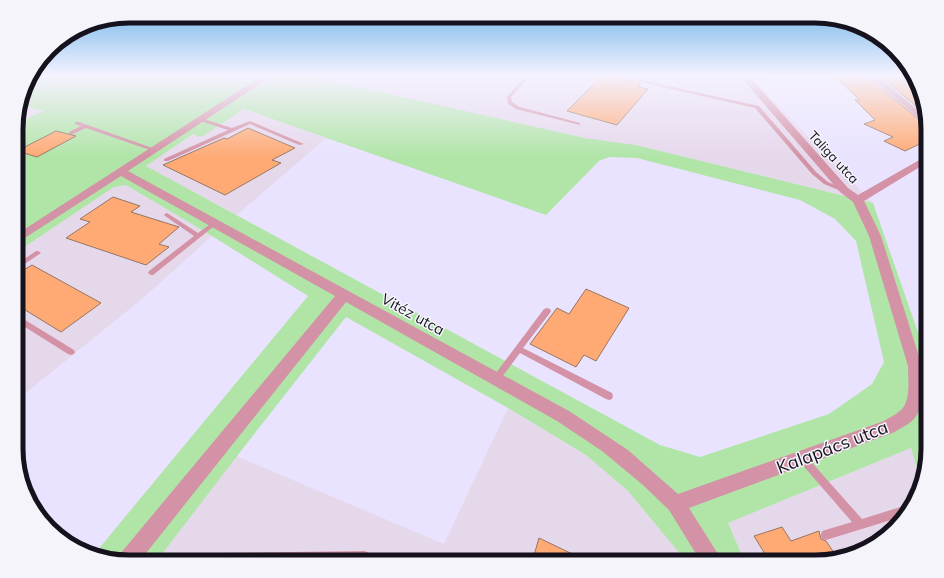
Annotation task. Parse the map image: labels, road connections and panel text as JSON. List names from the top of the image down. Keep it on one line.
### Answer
{"streets":{"street":["Taliga utca","Vitéz utca","Kalapács utca"]},"crossings":[["Taliga utca","Kalapács utca"],["Vitéz utca","Kalapács utca"]]}
